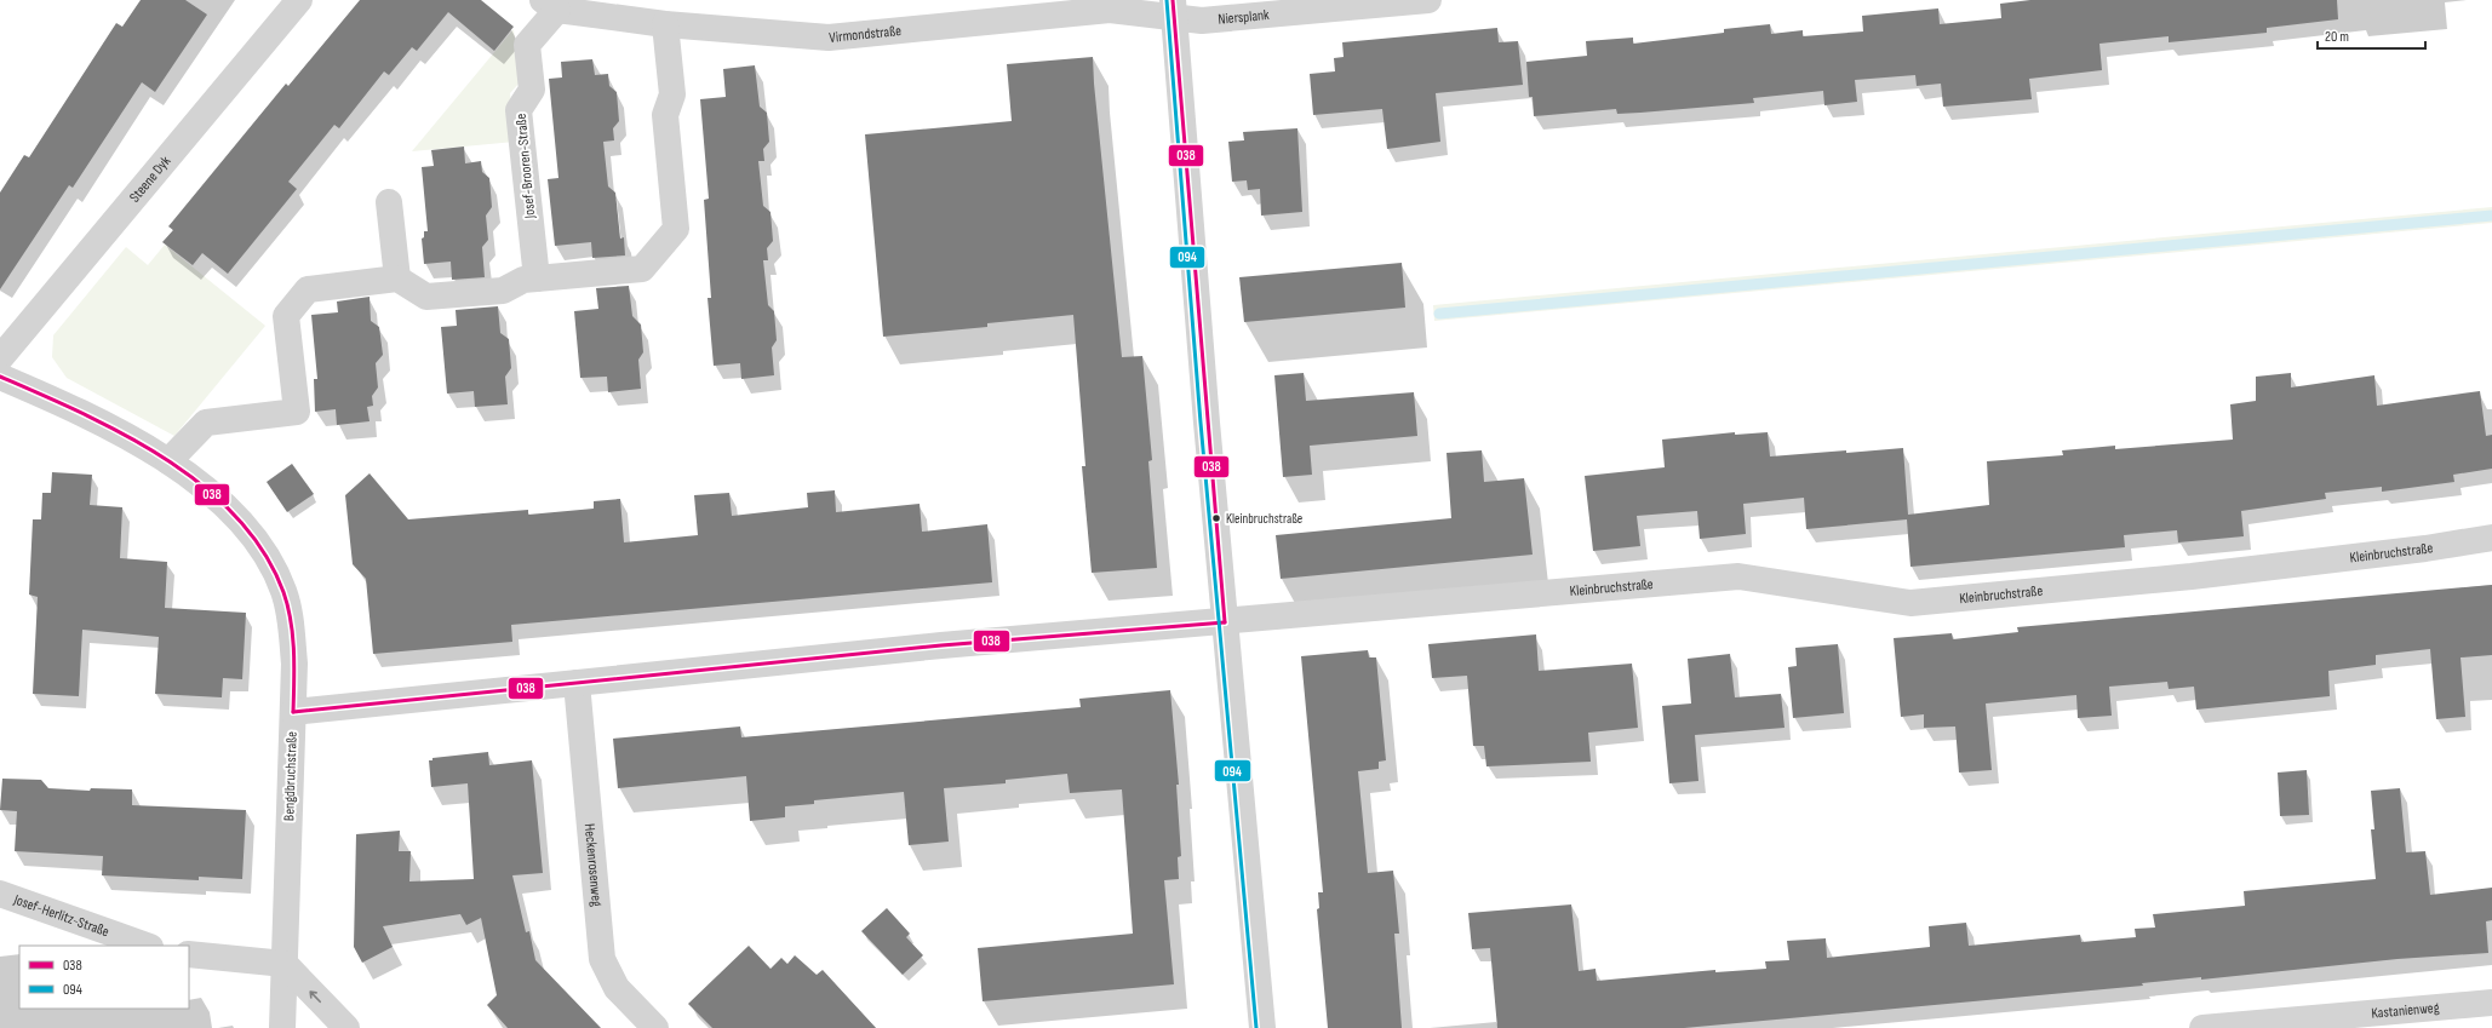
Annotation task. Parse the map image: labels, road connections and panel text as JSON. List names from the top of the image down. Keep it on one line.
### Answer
{"streets":{"street":["Niersplank","Virmondstraße","Josef-Brooren-Straße","Steene Dyk","Kleinbruchstraße","Bengdbruchstraße","Heckenrosenweg","Josef-Herlitz-Straße","Kastanienweg"]},"crossings":[["Niersplank","Virmondstraße"],["Virmondstraße","Josef-Brooren-Straße"],["Kleinbruchstraße","Bengdbruchstraße"],["Kleinbruchstraße","Heckenrosenweg"]],"places":["Kleinbruchstraße"],"lines":["transit line 038","transit line 094"],"legend":["038","094"],"scale_bar":"20 m"}
